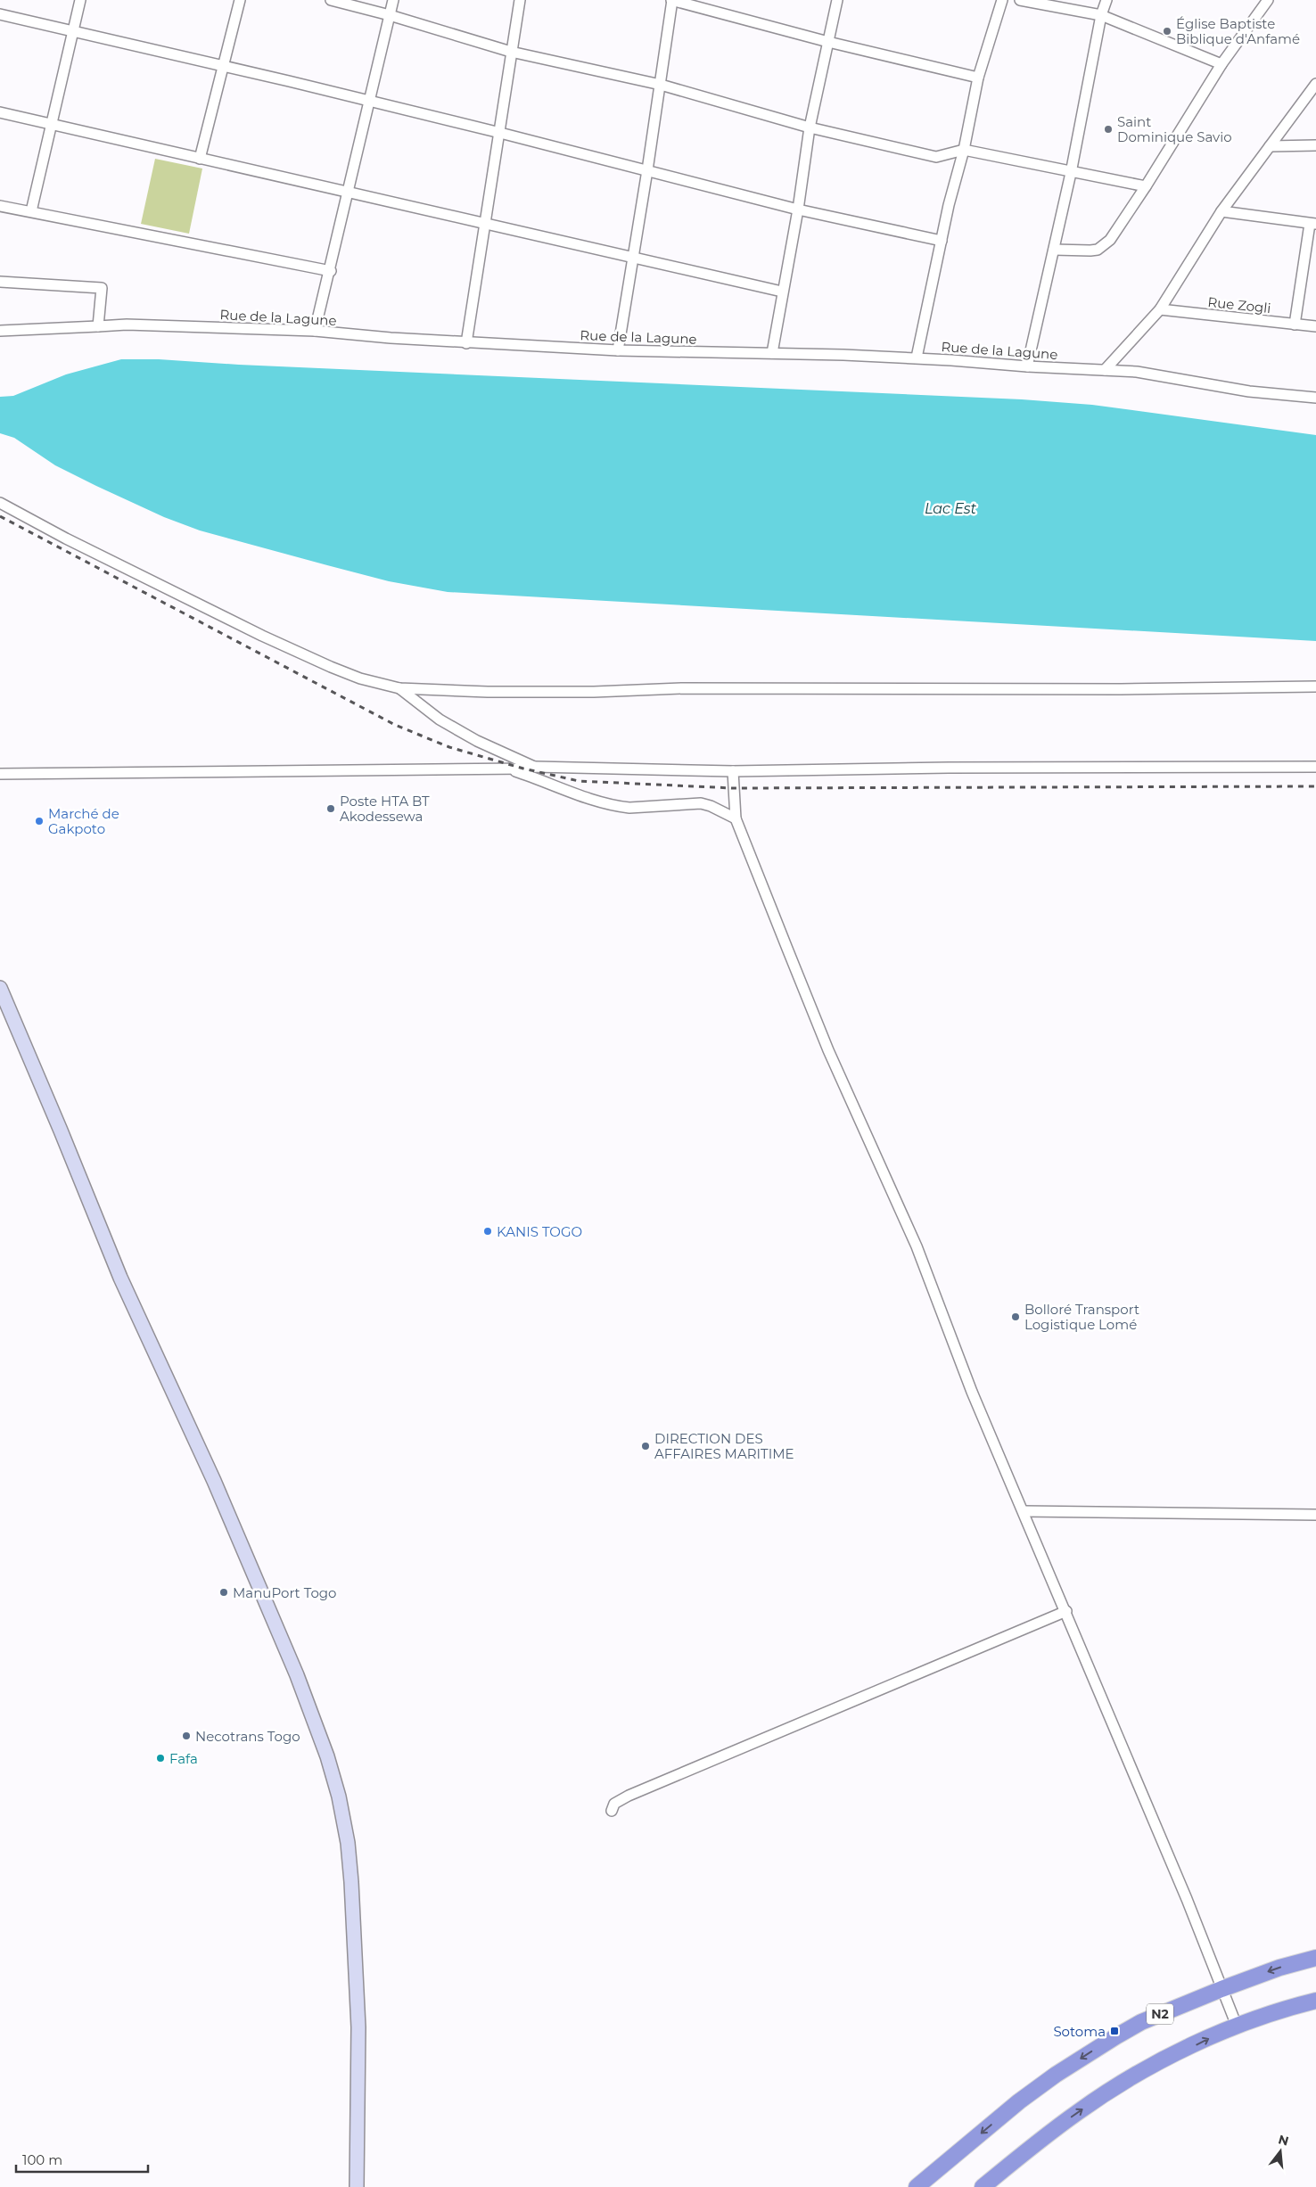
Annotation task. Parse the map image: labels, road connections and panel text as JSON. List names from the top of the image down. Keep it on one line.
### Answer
{"streets":{"highway":["N2"],"street":["Rue Zogli","Rue de la Lagune"]},"water":["Lac Est"],"places":{"other":["Église Baptiste Biblique d'Anfamé","Saint Dominique Savio","Poste HTA BT Akodessewa","Marché de Gakpoto","KANIS TOGO","Bolloré Transport Logistique Lomé","DIRECTION DES AFFAIRES MARITIME","ManuPort Togo","Necotrans Togo","Fafa"],"transit":["Sotoma"]},"scale_bar":"100 m","north":"top"}
